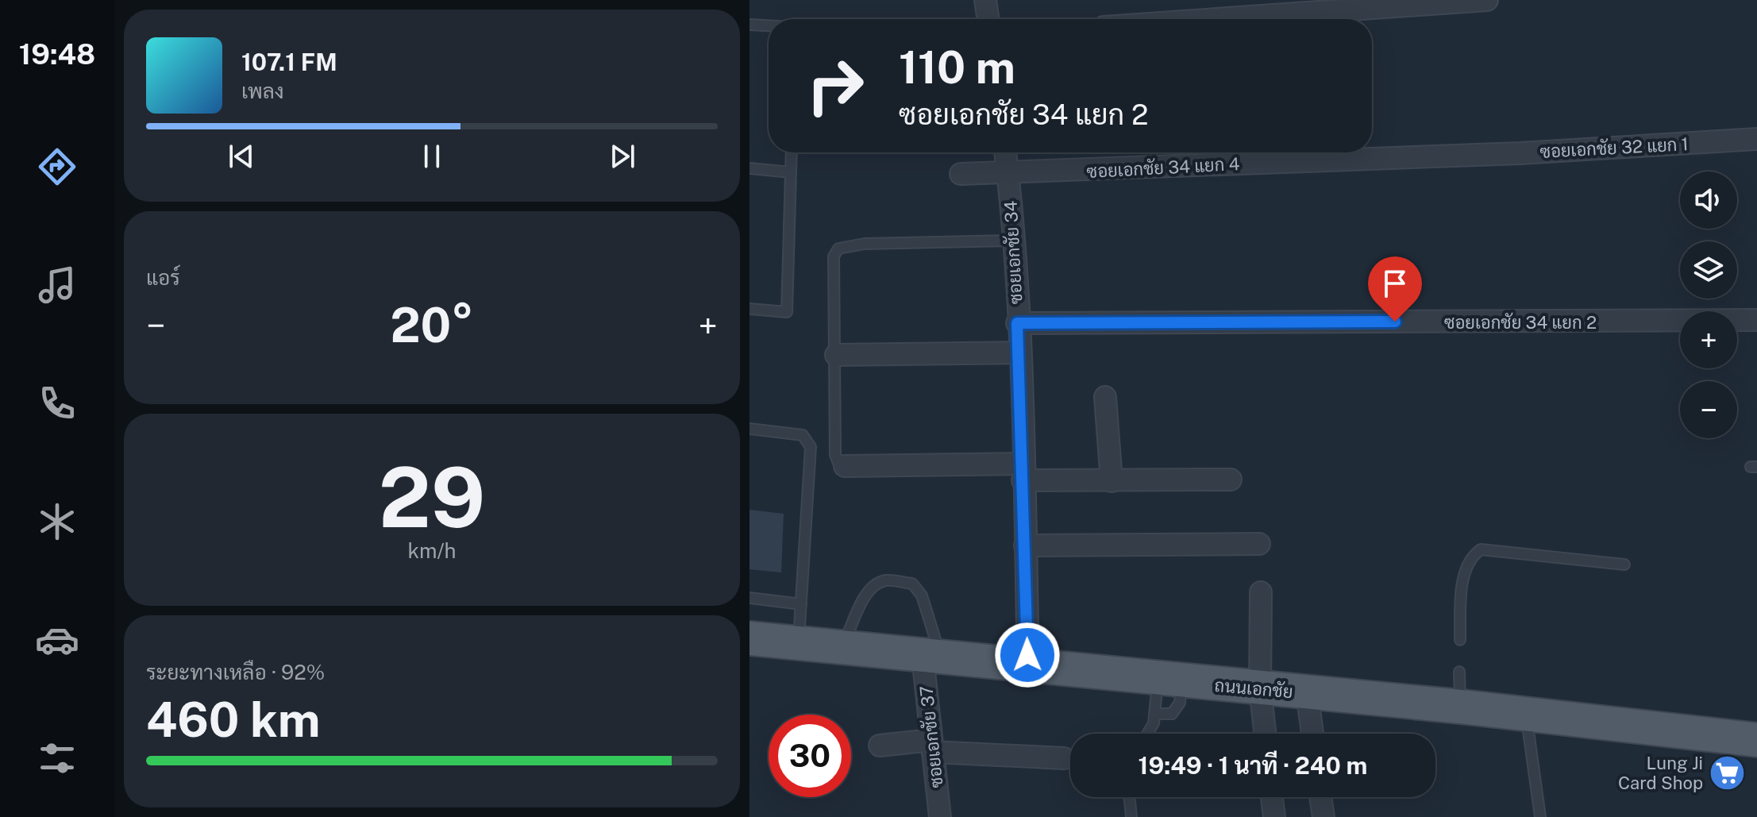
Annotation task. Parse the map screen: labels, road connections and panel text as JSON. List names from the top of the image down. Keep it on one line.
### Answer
{"streets":{"main road":["ถนนเอกชัย"],"street":["ซอยเอกชัย 32 แยก 1","ซอยเอกชัย 34 แยก 4","ซอยเอกชัย 34","ซอยเอกชัย 34 แยก 2","ซอยเอกชัย 37"]},"crossings":[["ซอยเอกชัย 32 แยก 1","ซอยเอกชัย 34 แยก 4"],["ซอยเอกชัย 34 แยก 4","ซอยเอกชัย 34"],["ซอยเอกชัย 34","ซอยเอกชัย 34 แยก 2"],["ซอยเอกชัย 34","ถนนเอกชัย"],["ถนนเอกชัย","ซอยเอกชัย 37"]],"places":{"supermarket":["Lung Ji Card Shop"]},"page":{"tabs":"19:48","turn":["110 m","ซอยเอกชัย 34 แยก 2"],"song":["107.1 FM","เพลง"],"map_buttons":["+","−"],"tile":["แอร์",["29","km/h"],["ระยะทางเหลือ · 92%","460 km"]],"heat":["−","20°","+"],"limit":"30","trip":"19:49 · 1 นาที · 240 m"}}
